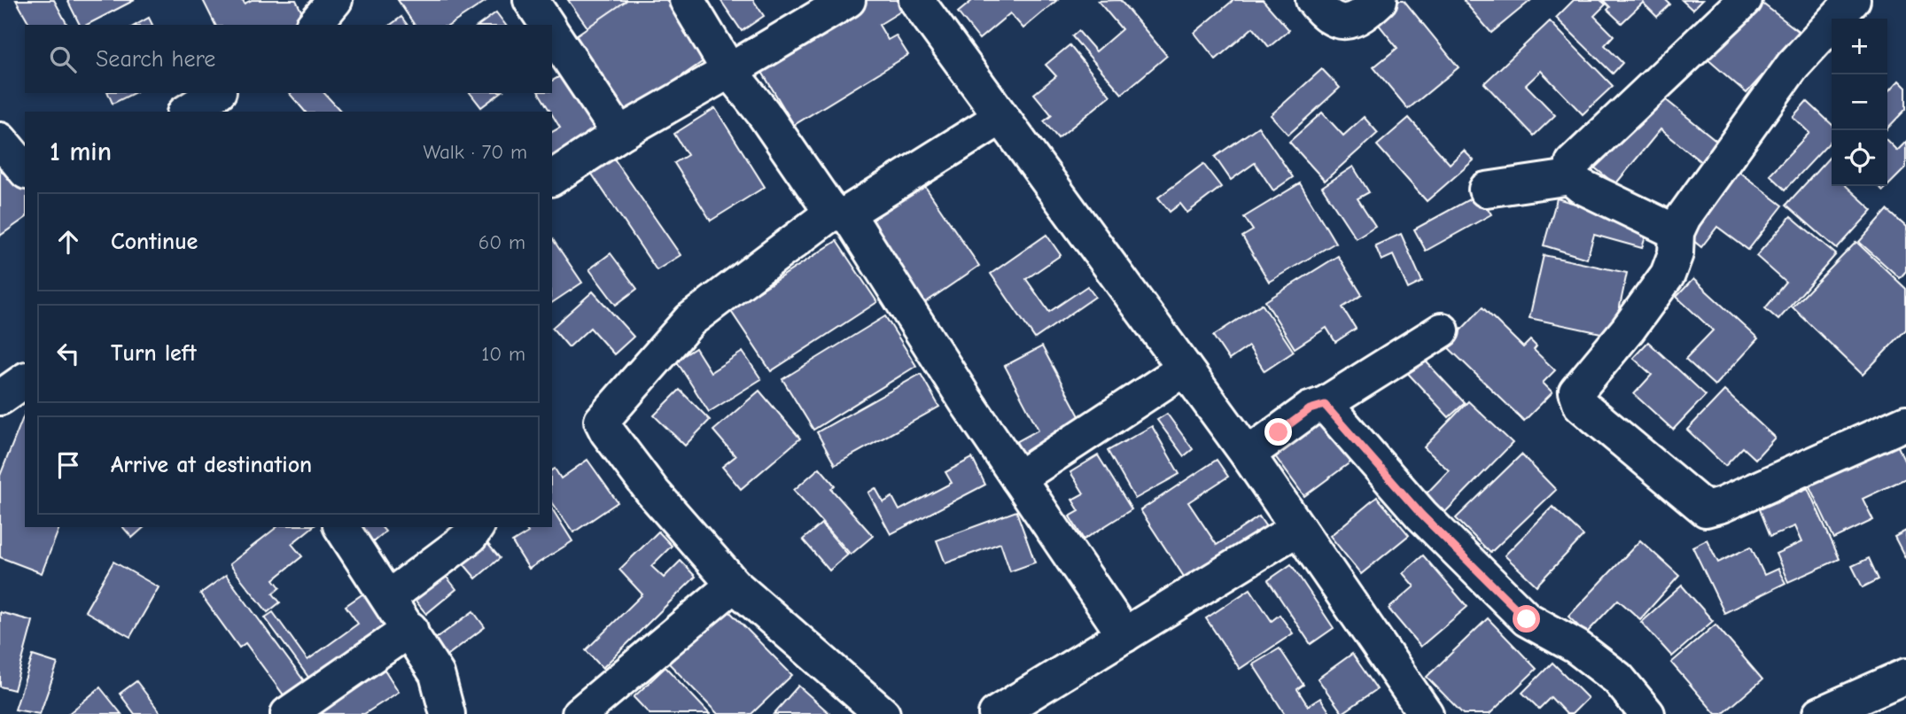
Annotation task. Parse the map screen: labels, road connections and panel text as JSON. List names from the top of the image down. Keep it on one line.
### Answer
{"page":{"map_buttons":["+","−"],"search":"Search here","heading":["1 min","Walk · 70 m"],"list":[["Continue","60 m"],["Turn left","10 m"],"Arrive at destination"]}}
